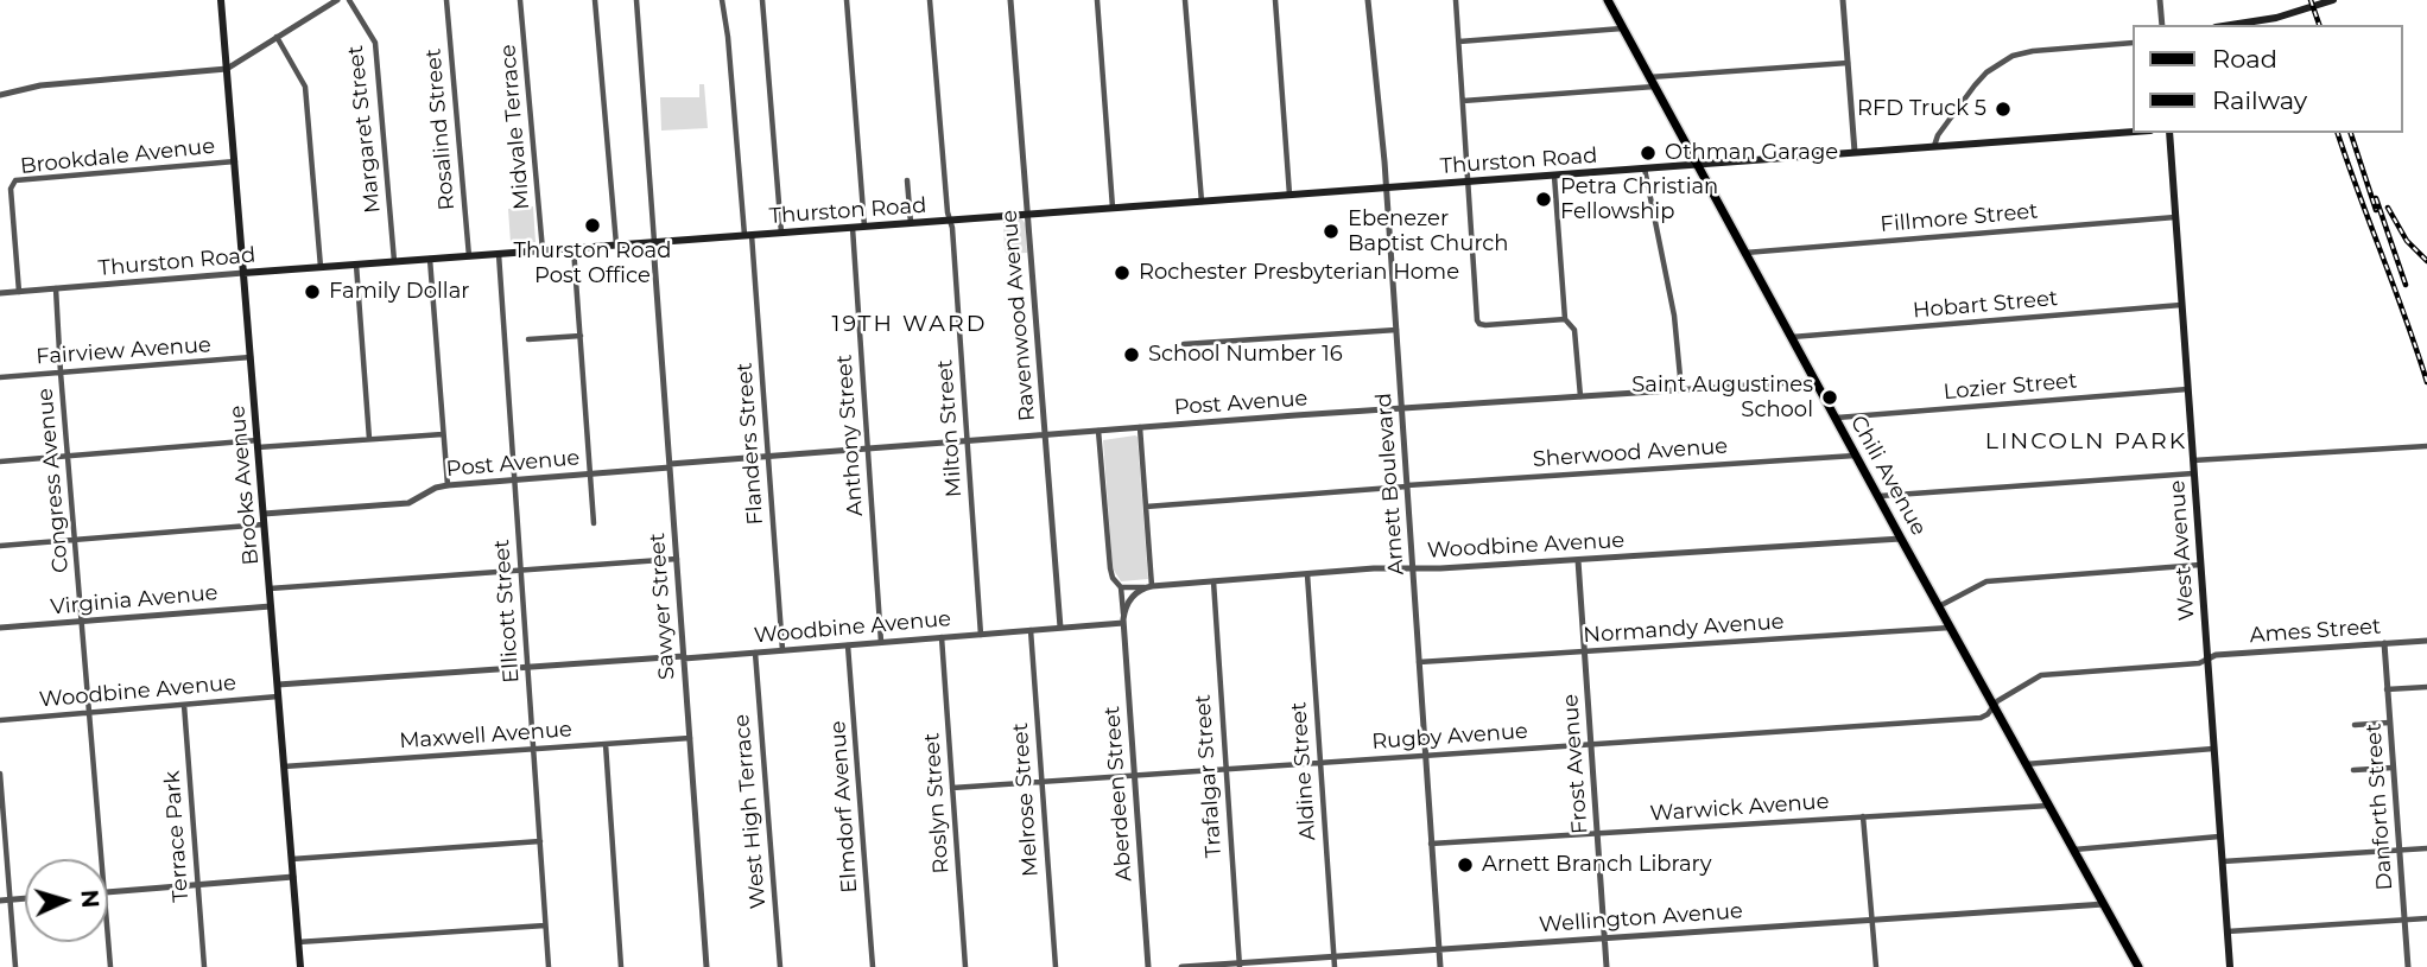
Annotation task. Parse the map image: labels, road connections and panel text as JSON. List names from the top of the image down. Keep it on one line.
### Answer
{"streets":{"main road":["Thurston Road","Chili Avenue","Brooks Avenue","West Avenue"],"street":["Midvale Terrace","Margaret Street","Rosalind Street","Brookdale Avenue","Fillmore Street","Hobart Street","Ravenwood Avenue","Fairview Avenue","Lozier Street","Post Avenue","Milton Street","Anthony Street","Flanders Street","Sherwood Avenue","Congress Avenue","Arnett Boulevard","Woodbine Avenue","Virginia Avenue","Sawyer Street","Ellicott Street","Normandy Avenue","Ames Street","Maxwell Avenue","Rugby Avenue","Frost Avenue","Aldine Street","Trafalgar Street","Aberdeen Street","Melrose Street","Roslyn Street","Elmdorf Avenue","Danforth Street","Warwick Avenue","West High Terrace","Terrace Park","Wellington Avenue"]},"crossings":[["Midvale Terrace","Thurston Road"],["Margaret Street","Thurston Road"],["Rosalind Street","Thurston Road"],["Brookdale Avenue","Thurston Road"],["Brookdale Avenue","Brooks Avenue"],["Thurston Road","Ravenwood Avenue"],["Thurston Road","Milton Street"],["Thurston Road","Anthony Street"],["Thurston Road","Flanders Street"],["Thurston Road","Chili Avenue"],["Thurston Road","Congress Avenue"],["Thurston Road","Arnett Boulevard"],["Thurston Road","Brooks Avenue"],["Thurston Road","Sawyer Street"],["Thurston Road","Ellicott Street"],["Fillmore Street","Chili Avenue"],["Fillmore Street","West Avenue"],["Hobart Street","Chili Avenue"],["Hobart Street","West Avenue"],["Ravenwood Avenue","Post Avenue"],["Ravenwood Avenue","Woodbine Avenue"],["Fairview Avenue","Congress Avenue"],["Fairview Avenue","Brooks Avenue"],["Lozier Street","Chili Avenue"],["Lozier Street","West Avenue"],["Post Avenue","Milton Street"],["Post Avenue","Anthony Street"],["Post Avenue","Flanders Street"],["Post Avenue","Chili Avenue"],["Post Avenue","Arnett Boulevard"],["Post Avenue","Brooks Avenue"],["Post Avenue","Sawyer Street"],["Post Avenue","Ellicott Street"],["Post Avenue","Aberdeen Street"],["Milton Street","Woodbine Avenue"],["Anthony Street","Woodbine Avenue"],["Flanders Street","Woodbine Avenue"],["Sherwood Avenue","Chili Avenue"],["Sherwood Avenue","Arnett Boulevard"],["Chili Avenue","Woodbine Avenue"],["Chili Avenue","Normandy Avenue"],["Chili Avenue","Rugby Avenue"],["Chili Avenue","Warwick Avenue"],["Chili Avenue","Wellington Avenue"],["Congress Avenue","Woodbine Avenue"],["Congress Avenue","Virginia Avenue"],["Arnett Boulevard","Woodbine Avenue"],["Arnett Boulevard","Normandy Avenue"],["Arnett Boulevard","Rugby Avenue"],["Arnett Boulevard","Warwick Avenue"],["Arnett Boulevard","Wellington Avenue"],["Brooks Avenue","Woodbine Avenue"],["Brooks Avenue","Virginia Avenue"],["Brooks Avenue","Maxwell Avenue"],["Woodbine Avenue","Sawyer Street"],["Woodbine Avenue","Ellicott Street"],["Woodbine Avenue","Frost Avenue"],["Woodbine Avenue","Aldine Street"],["Woodbine Avenue","Trafalgar Street"],["Woodbine Avenue","Aberdeen Street"],["Woodbine Avenue","Melrose Street"],["Woodbine Avenue","Roslyn Street"],["Woodbine Avenue","Elmdorf Avenue"],["Woodbine Avenue","West High Terrace"],["Woodbine Avenue","Terrace Park"],["West Avenue","Ames Street"],["West Avenue","Rugby Avenue"],["Sawyer Street","Maxwell Avenue"],["Ellicott Street","Maxwell Avenue"],["Normandy Avenue","Frost Avenue"],["Ames Street","Rugby Avenue"],["Ames Street","Danforth Street"],["Rugby Avenue","Frost Avenue"],["Rugby Avenue","Aldine Street"],["Rugby Avenue","Trafalgar Street"],["Rugby Avenue","Aberdeen Street"],["Rugby Avenue","Melrose Street"],["Rugby Avenue","Roslyn Street"],["Frost Avenue","Warwick Avenue"],["Frost Avenue","Wellington Avenue"],["Aldine Street","Wellington Avenue"],["Trafalgar Street","Wellington Avenue"]],"districts":["19TH WARD","LINCOLN PARK"],"places":["RFD Truck 5","Othman Garage","Petra Christian Fellowship","Thurston Road Post Office","Ebenezer Baptist Church","Rochester Presbyterian Home","Family Dollar","School Number 16","Saint Augustines School","Arnett Branch Library"],"legend":["Road","Railway"],"north":"right"}
